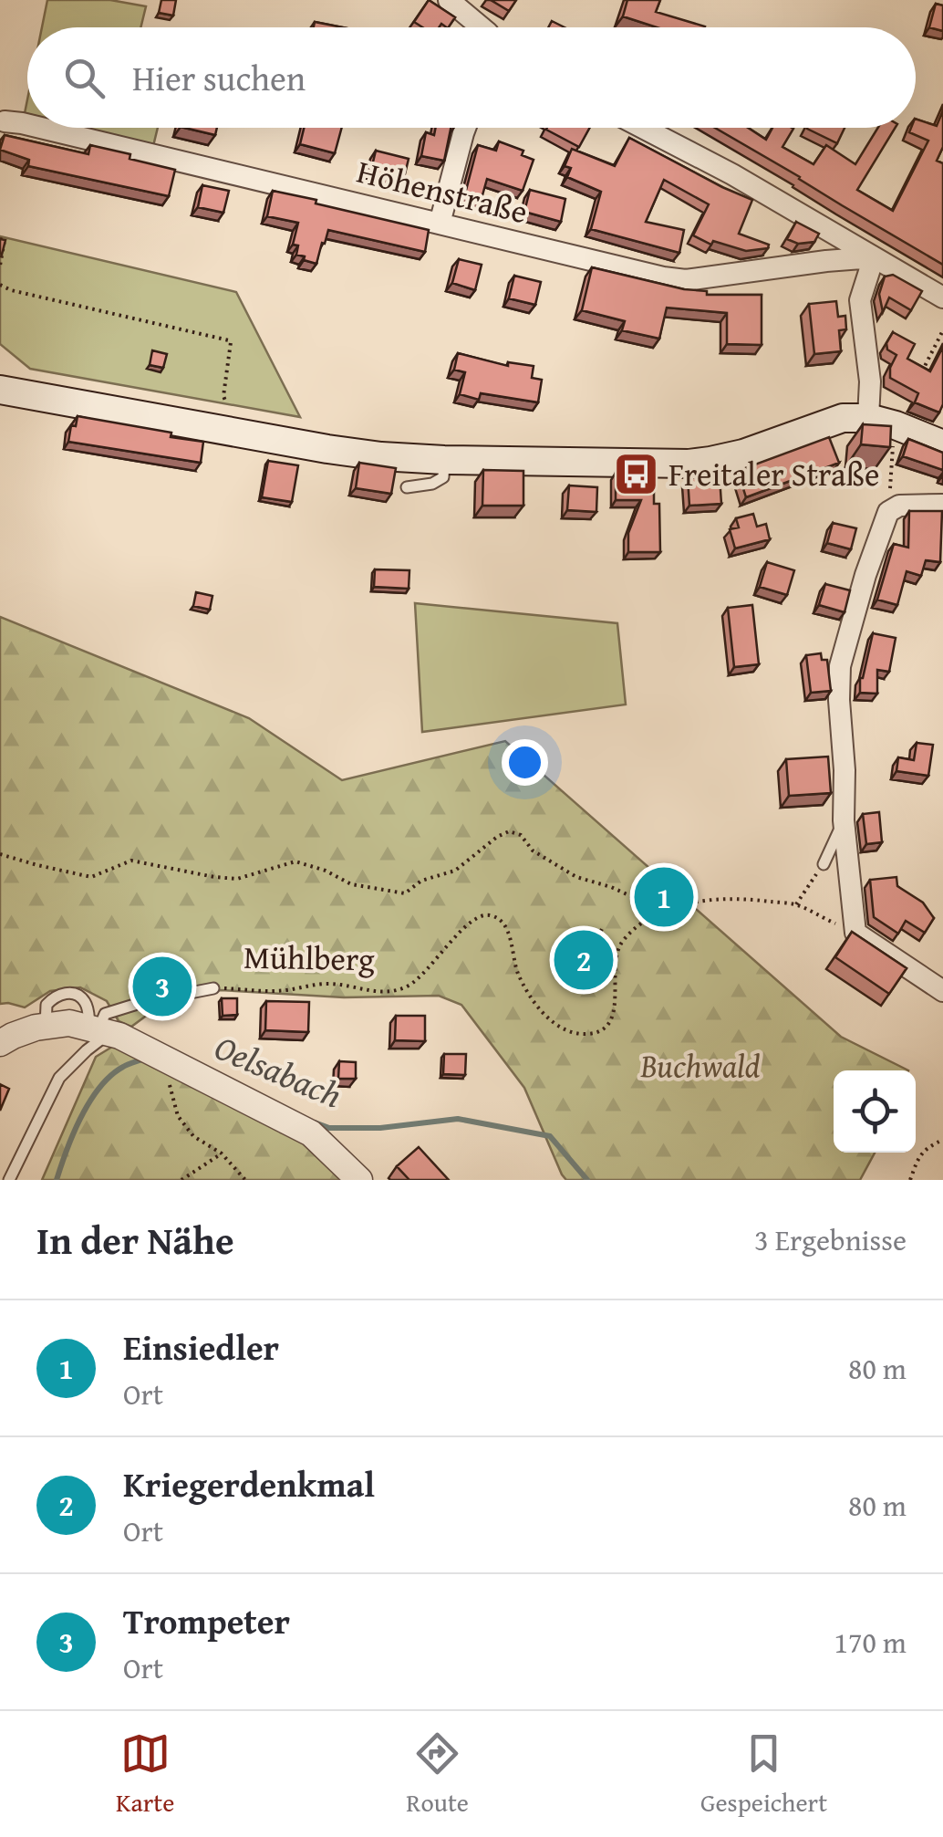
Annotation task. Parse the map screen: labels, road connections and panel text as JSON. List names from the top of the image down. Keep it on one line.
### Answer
{"streets":{"street":["Höhenstraße"],"lane":["Mühlberg"]},"water":["Oelsabach"],"parks":["Buchwald"],"places":{"bus stop":["Freitaler Straße"]},"page":{"search":"Hier suchen","pins":["1","2","3"],"heading":["In der Nähe","3 Ergebnisse"],"list":[{"mark":"1","name":"Einsiedler","note":"Ort","value":"80 m"},{"mark":"2","name":"Kriegerdenkmal","note":"Ort","value":"80 m"},{"mark":"3","name":"Trompeter","note":"Ort","value":"170 m"}],"nav":["Karte","Route","Gespeichert"]}}
